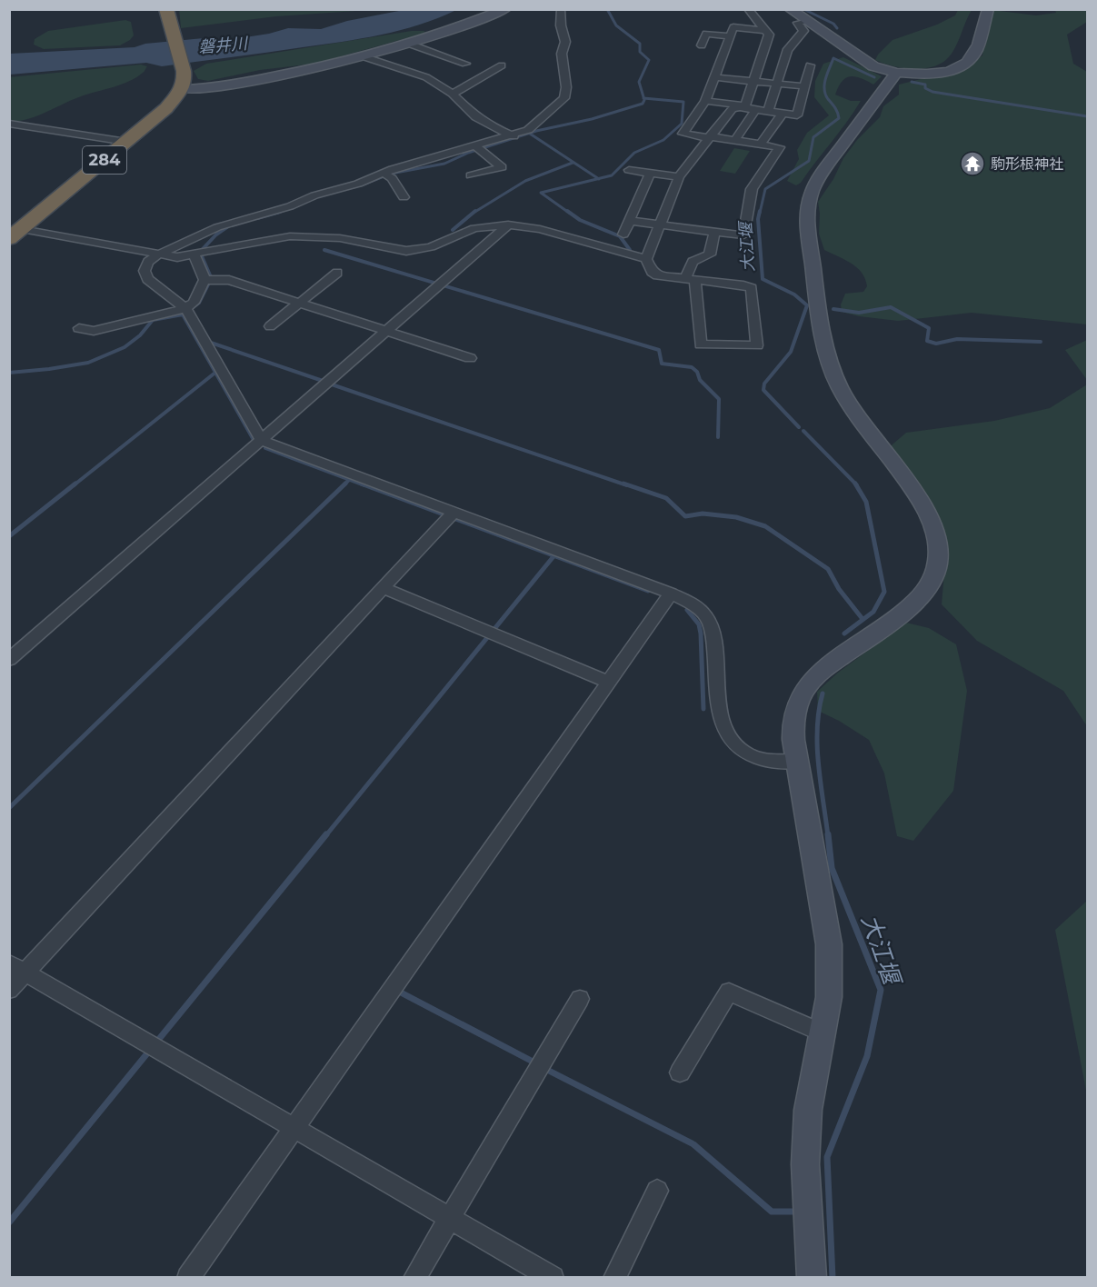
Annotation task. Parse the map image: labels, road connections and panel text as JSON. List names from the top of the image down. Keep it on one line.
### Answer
{"streets":{"highway":["284"]},"water":["磐井川","大江堰"],"places":{"temple":["駒形根神社"]}}
